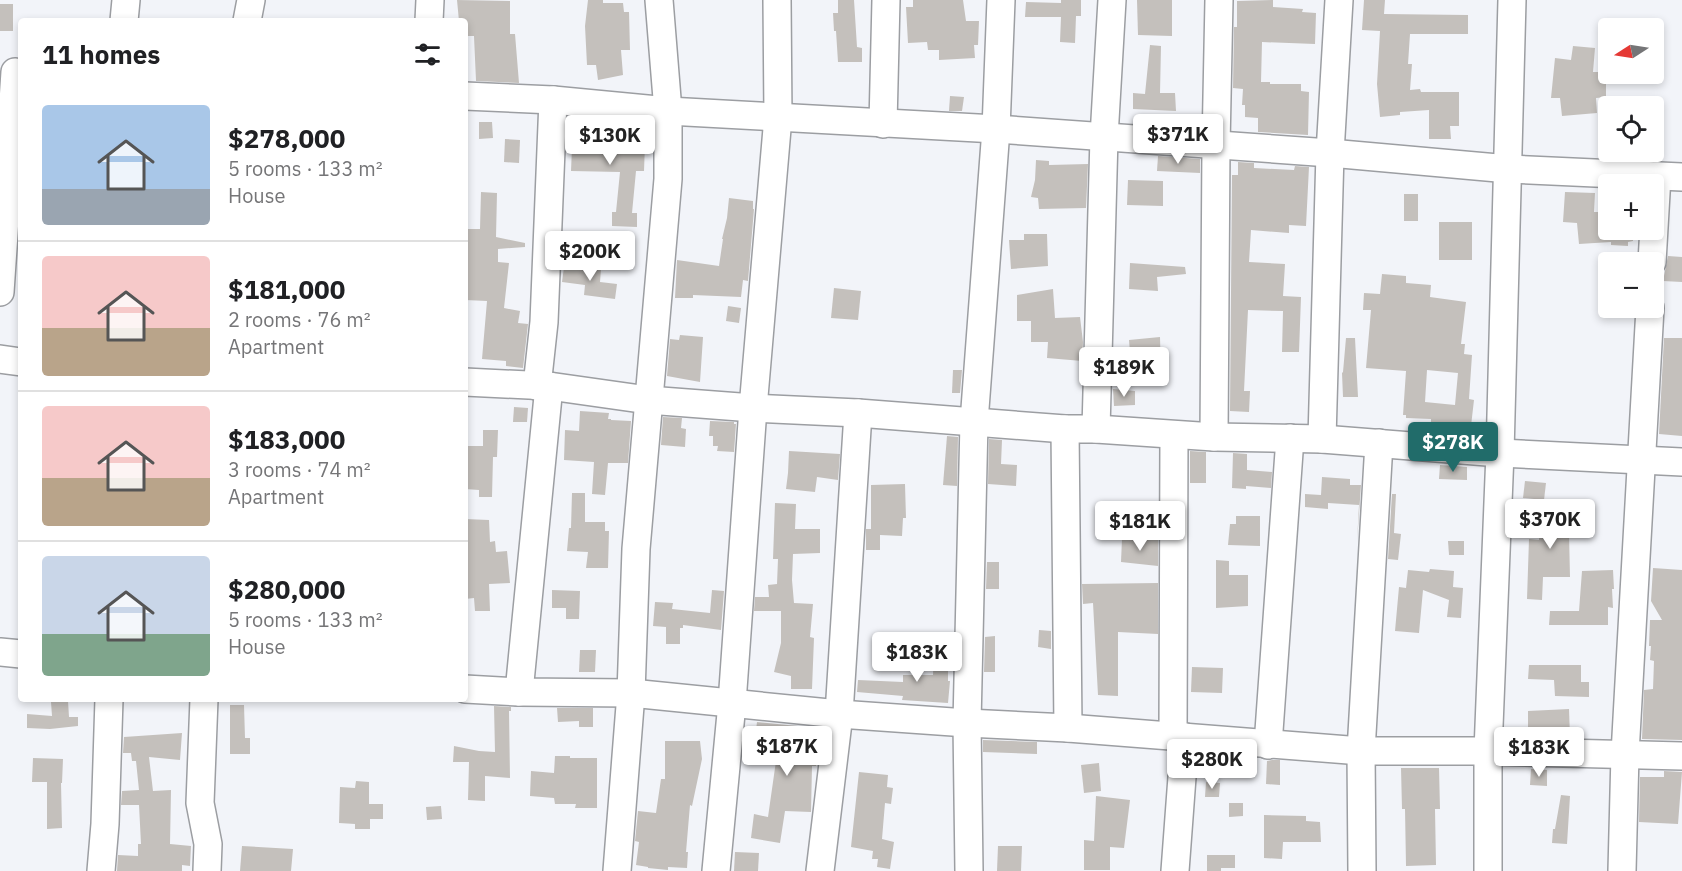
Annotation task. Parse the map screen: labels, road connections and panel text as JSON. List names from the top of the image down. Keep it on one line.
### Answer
{"north":"left","page":{"map_buttons":["+","−"],"heading":"11 homes","list":[{"name":"$278,000","note":"5 rooms · 133 m² · House"},{"name":"$181,000","note":"2 rooms · 76 m² · Apartment"},{"name":"$183,000","note":"3 rooms · 74 m² · Apartment"},{"name":"$280,000","note":"5 rooms · 133 m² · House"}],"price":["$371K","$130K","$200K","$189K","$278K","$370K","$181K","$183K","$187K","$183K","$280K"]}}
